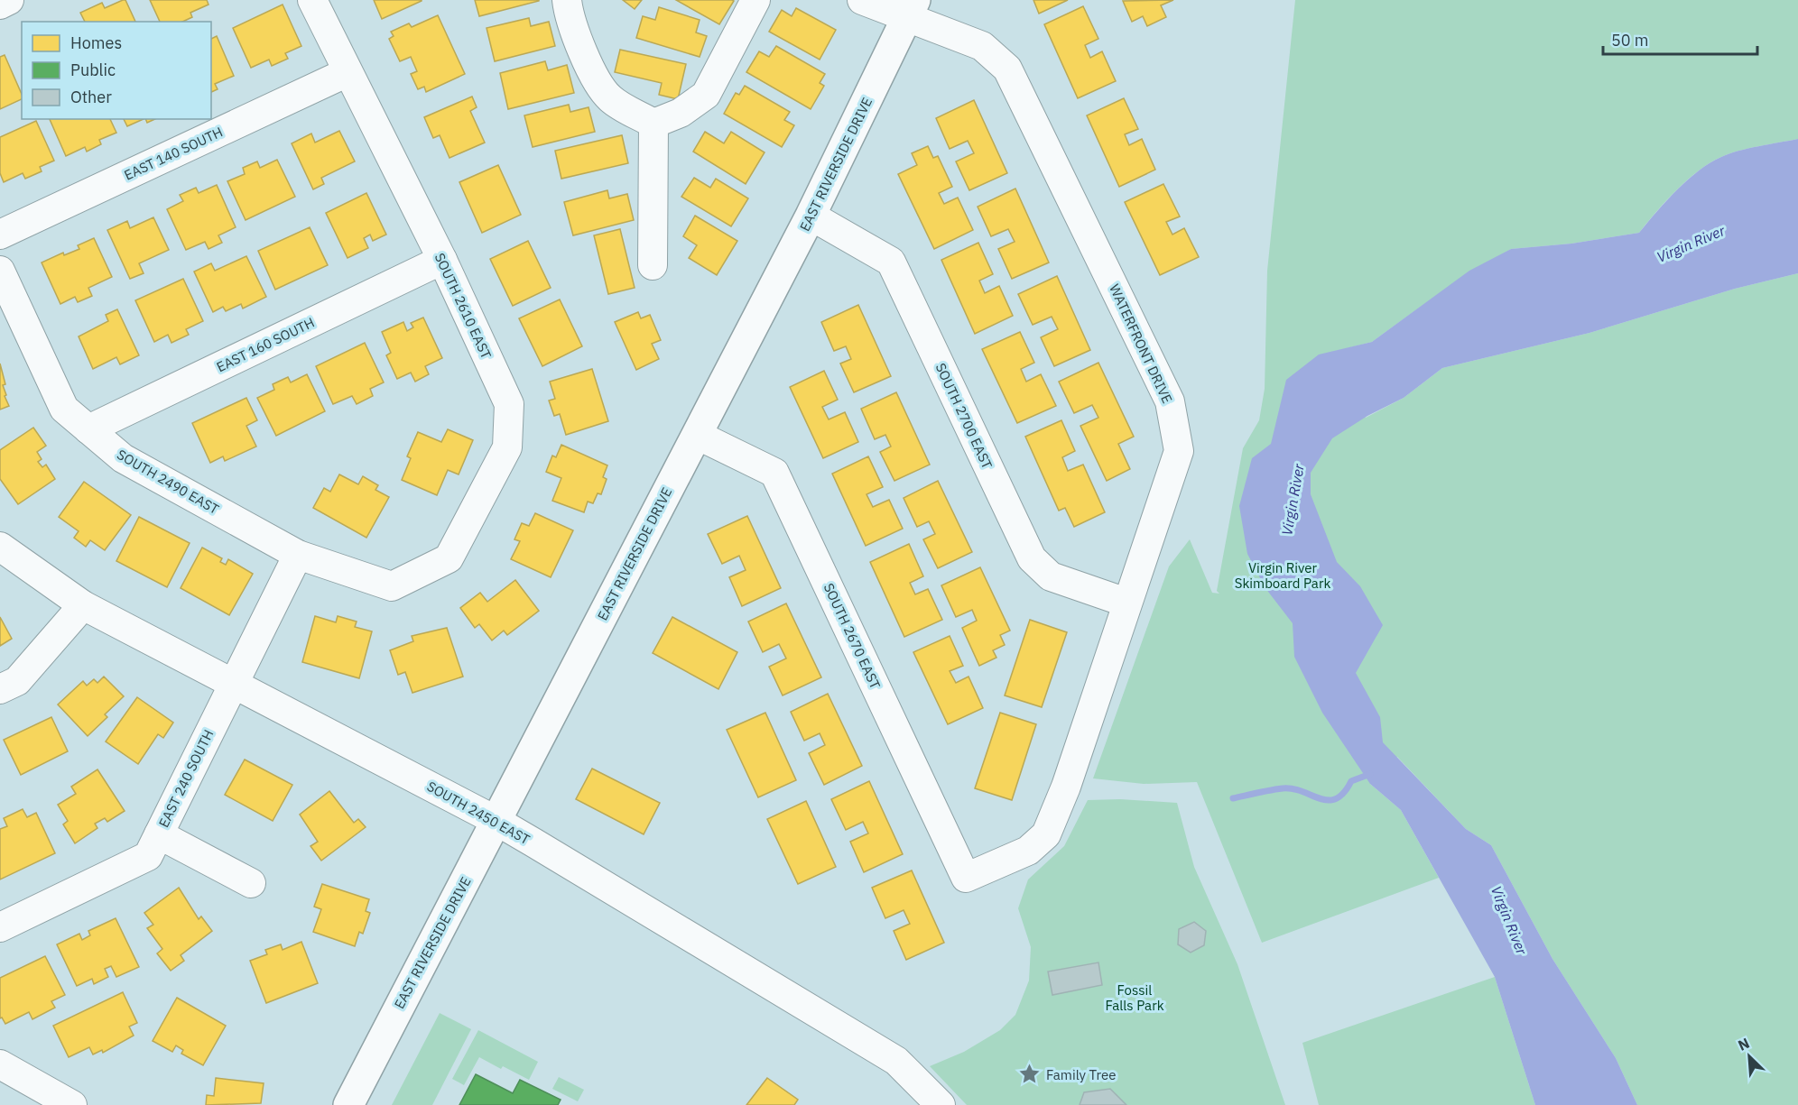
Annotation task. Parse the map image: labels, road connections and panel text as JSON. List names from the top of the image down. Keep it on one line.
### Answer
{"streets":{"main road":["EAST RIVERSIDE DRIVE"],"street":["EAST 140 SOUTH","SOUTH 2610 EAST","WATERFRONT DRIVE","EAST 160 SOUTH","SOUTH 2700 EAST","SOUTH 2490 EAST","SOUTH 2670 EAST","EAST 240 SOUTH","SOUTH 2450 EAST"]},"crossings":[["EAST 140 SOUTH","SOUTH 2610 EAST"],["EAST RIVERSIDE DRIVE","WATERFRONT DRIVE"],["EAST RIVERSIDE DRIVE","SOUTH 2700 EAST"],["EAST RIVERSIDE DRIVE","SOUTH 2670 EAST"],["EAST RIVERSIDE DRIVE","SOUTH 2450 EAST"],["SOUTH 2610 EAST","EAST 160 SOUTH"],["SOUTH 2610 EAST","SOUTH 2490 EAST"],["WATERFRONT DRIVE","SOUTH 2700 EAST"],["WATERFRONT DRIVE","SOUTH 2670 EAST"],["EAST 160 SOUTH","SOUTH 2490 EAST"],["SOUTH 2490 EAST","EAST 240 SOUTH"],["EAST 240 SOUTH","SOUTH 2450 EAST"]],"water":["Virgin River"],"parks":["Virgin River Skimboard Park","Fossil Falls Park"],"places":{"place":["Family Tree"]},"legend":["Homes","Public","Other"],"scale_bar":"50 m","north":"top left"}
